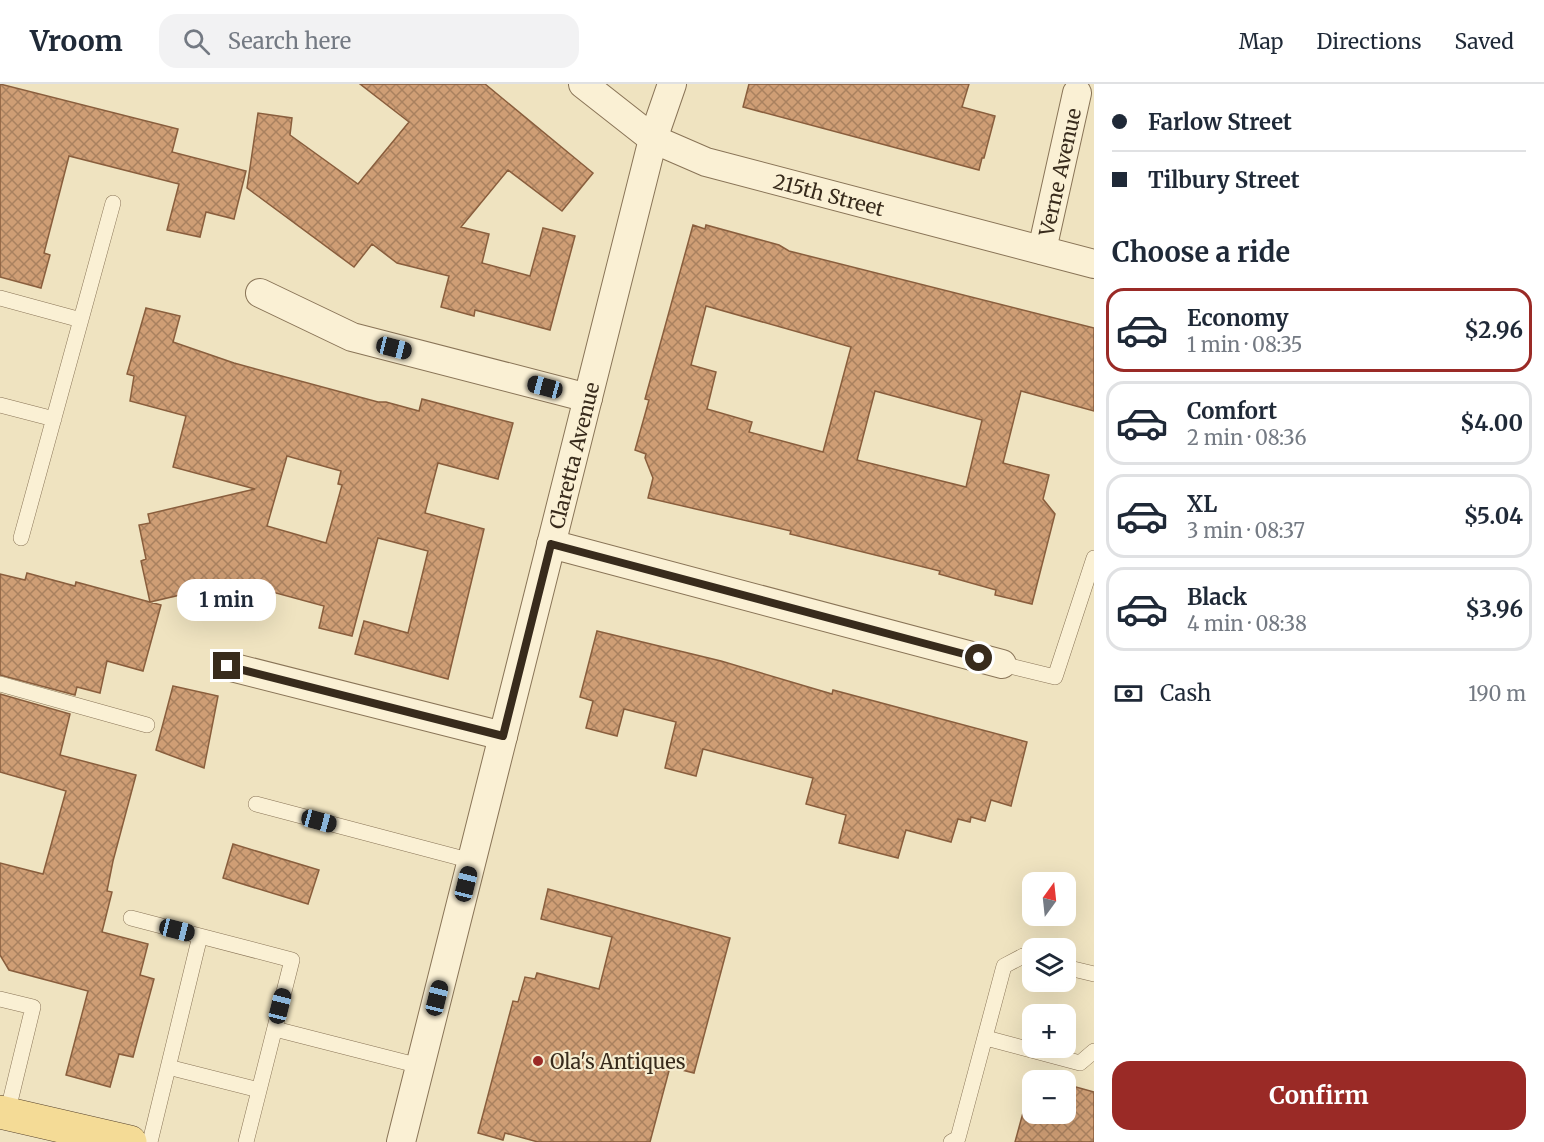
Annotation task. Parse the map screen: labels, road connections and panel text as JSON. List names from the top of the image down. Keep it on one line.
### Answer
{"streets":{"street":["Verne Avenue","215th Street","Claretta Avenue"]},"crossings":[["Verne Avenue","215th Street"],["215th Street","Claretta Avenue"]],"places":["Ola's Antiques"],"north":"top","page":{"header":"Vroom","search":"Search here","nav":["Map","Directions","Saved"],"banner":["Farlow Street","Tilbury Street"],"heading":"Choose a ride","list":[{"name":"Economy","note":"1 min · 08:35","value":"$2.96"},{"name":"Comfort","note":"2 min · 08:36","value":"$4.00"},{"name":"XL","note":"3 min · 08:37","value":"$5.04"},{"name":"Black","note":"4 min · 08:38","value":"$3.96"}],"bubble":"1 min","pay":["Cash","190 m"],"map_buttons":["+","−"],"buttons":"Confirm"}}
